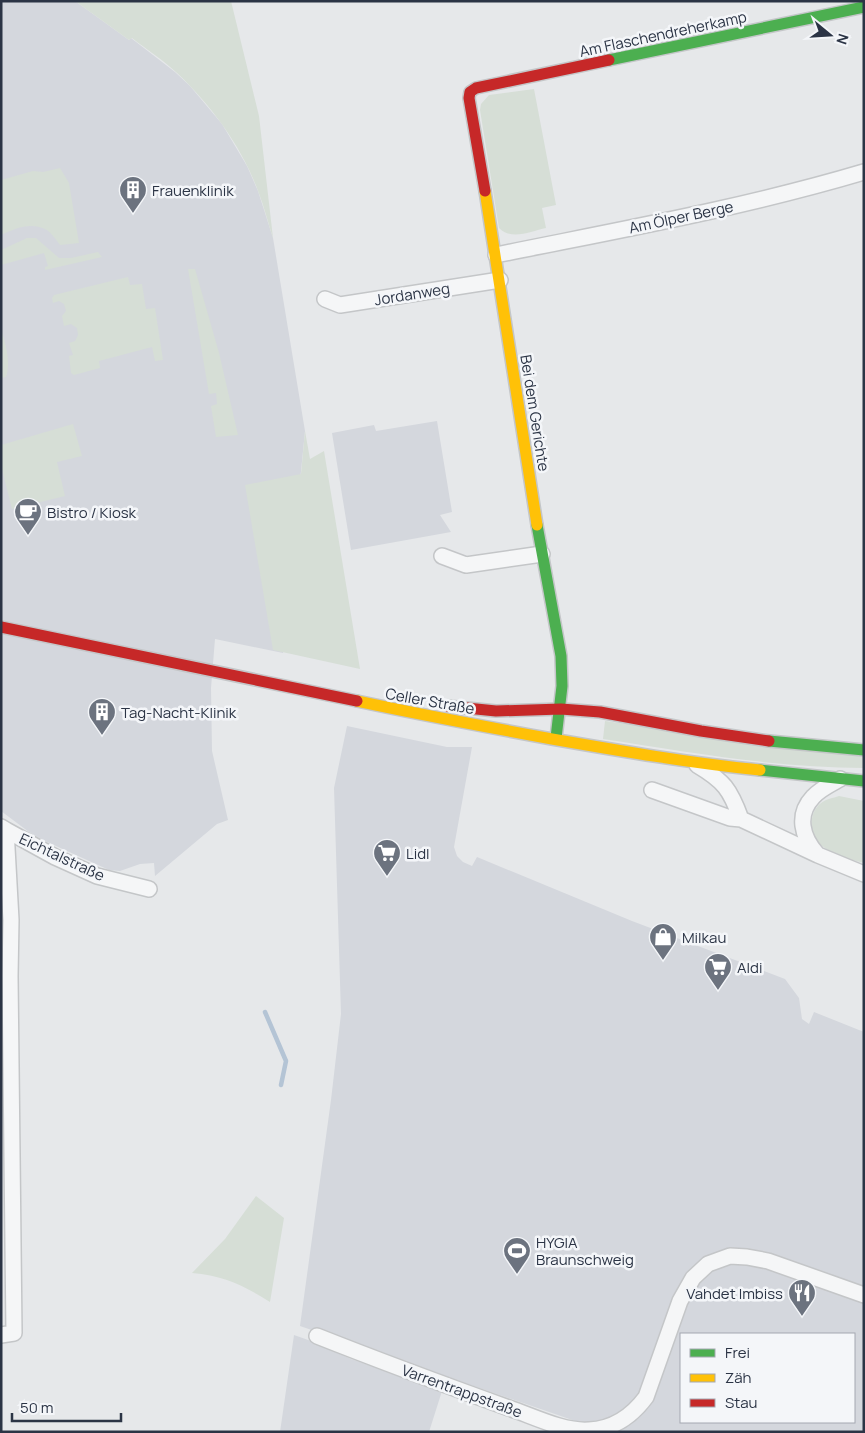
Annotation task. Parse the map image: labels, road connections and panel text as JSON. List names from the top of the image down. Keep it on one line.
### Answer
{"streets":{"main road":["Am Flaschendreherkamp","Bei dem Gerichte","Celler Straße"],"street":["Am Ölper Berge","Jordanweg","Eichtalstraße","Varrentrappstraße"]},"crossings":[["Am Flaschendreherkamp","Bei dem Gerichte"],["Am Ölper Berge","Bei dem Gerichte"],["Jordanweg","Bei dem Gerichte"],["Bei dem Gerichte","Celler Straße"]],"places":{"building":["Frauenklinik","Tag-Nacht-Klinik"],"cafe":["Bistro / Kiosk"],"supermarket":["Lidl","Aldi"],"shop":["Milkau"],"sports":["HYGIA Braunschweig"],"restaurant":["Vahdet Imbiss"]},"legend":["Frei","Zäh","Stau"],"scale_bar":"50 m","north":"right"}
